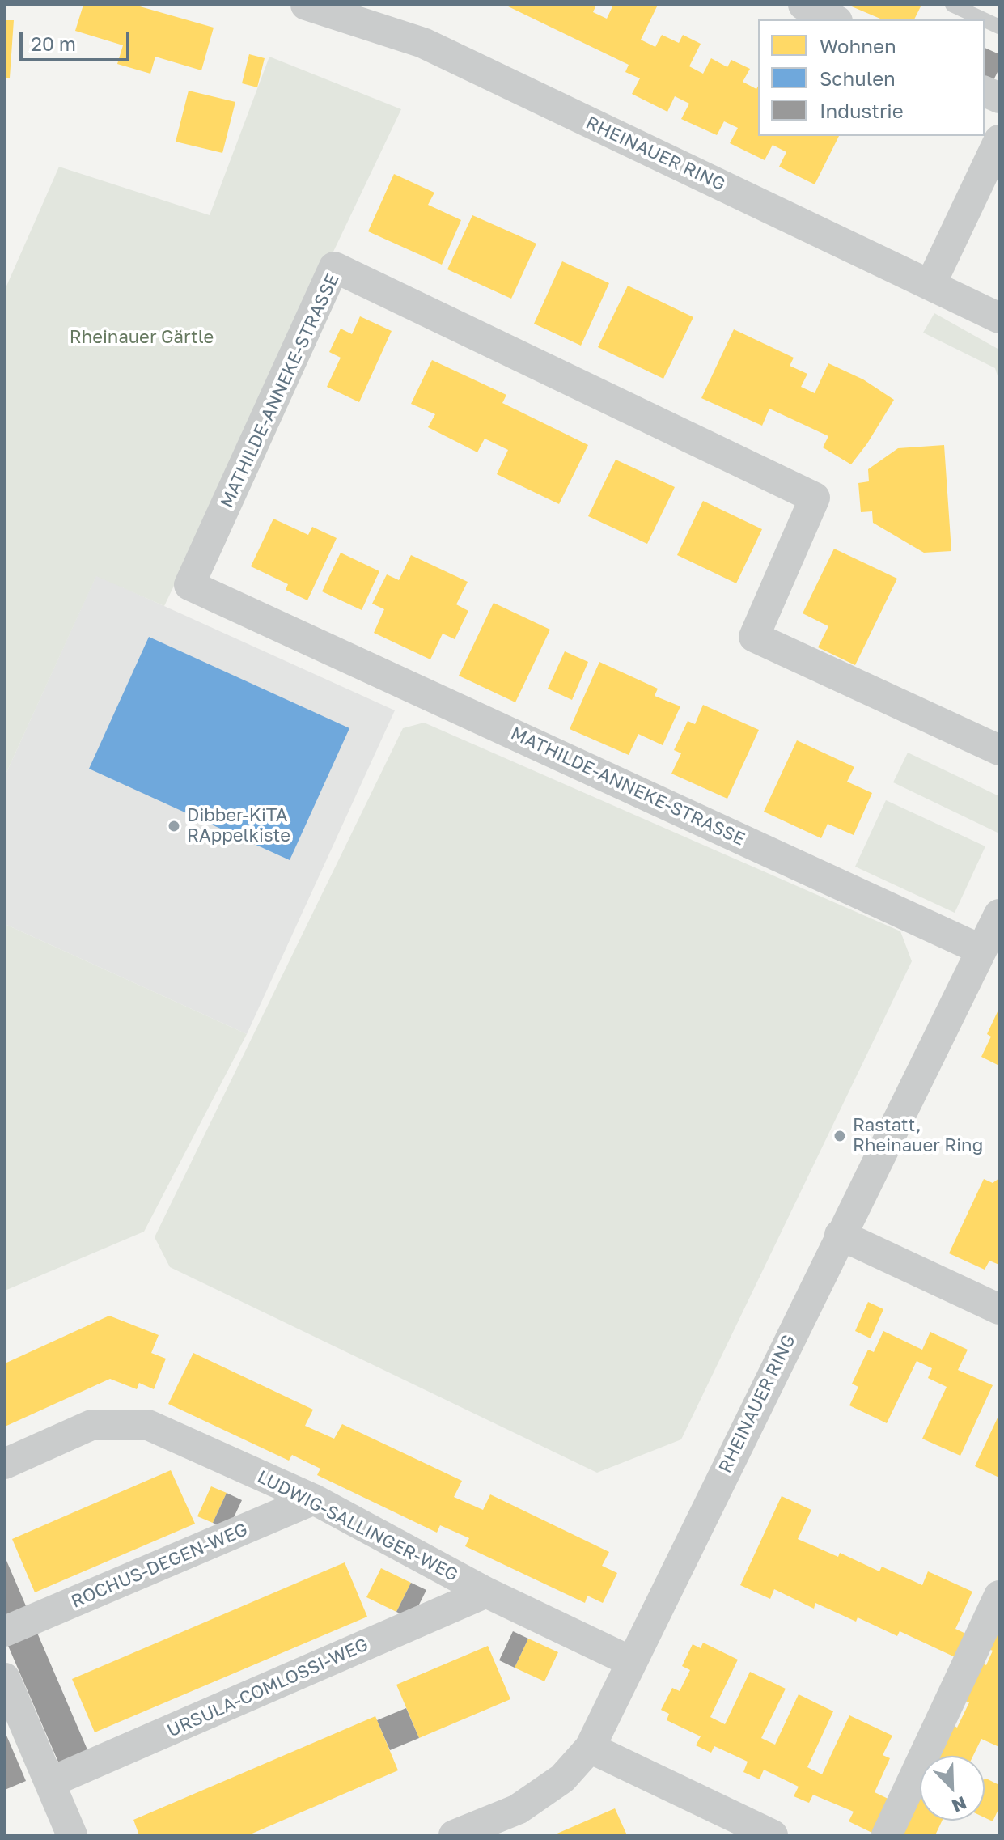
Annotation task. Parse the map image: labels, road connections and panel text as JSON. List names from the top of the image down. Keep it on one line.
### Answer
{"streets":{"street":["RHEINAUER RING","MATHILDE-ANNEKE-STRASSE","LUDWIG-SALLINGER-WEG","ROCHUS-DEGEN-WEG","URSULA-COMLOSSI-WEG"]},"crossings":[["RHEINAUER RING","MATHILDE-ANNEKE-STRASSE"],["RHEINAUER RING","LUDWIG-SALLINGER-WEG"],["LUDWIG-SALLINGER-WEG","ROCHUS-DEGEN-WEG"],["LUDWIG-SALLINGER-WEG","URSULA-COMLOSSI-WEG"]],"parks":["Rheinauer Gärtle"],"places":["Dibber-KiTA RAppelkiste","Rastatt, Rheinauer Ring"],"legend":["Wohnen","Schulen","Industrie"],"scale_bar":"20 m","north":"bottom right"}
